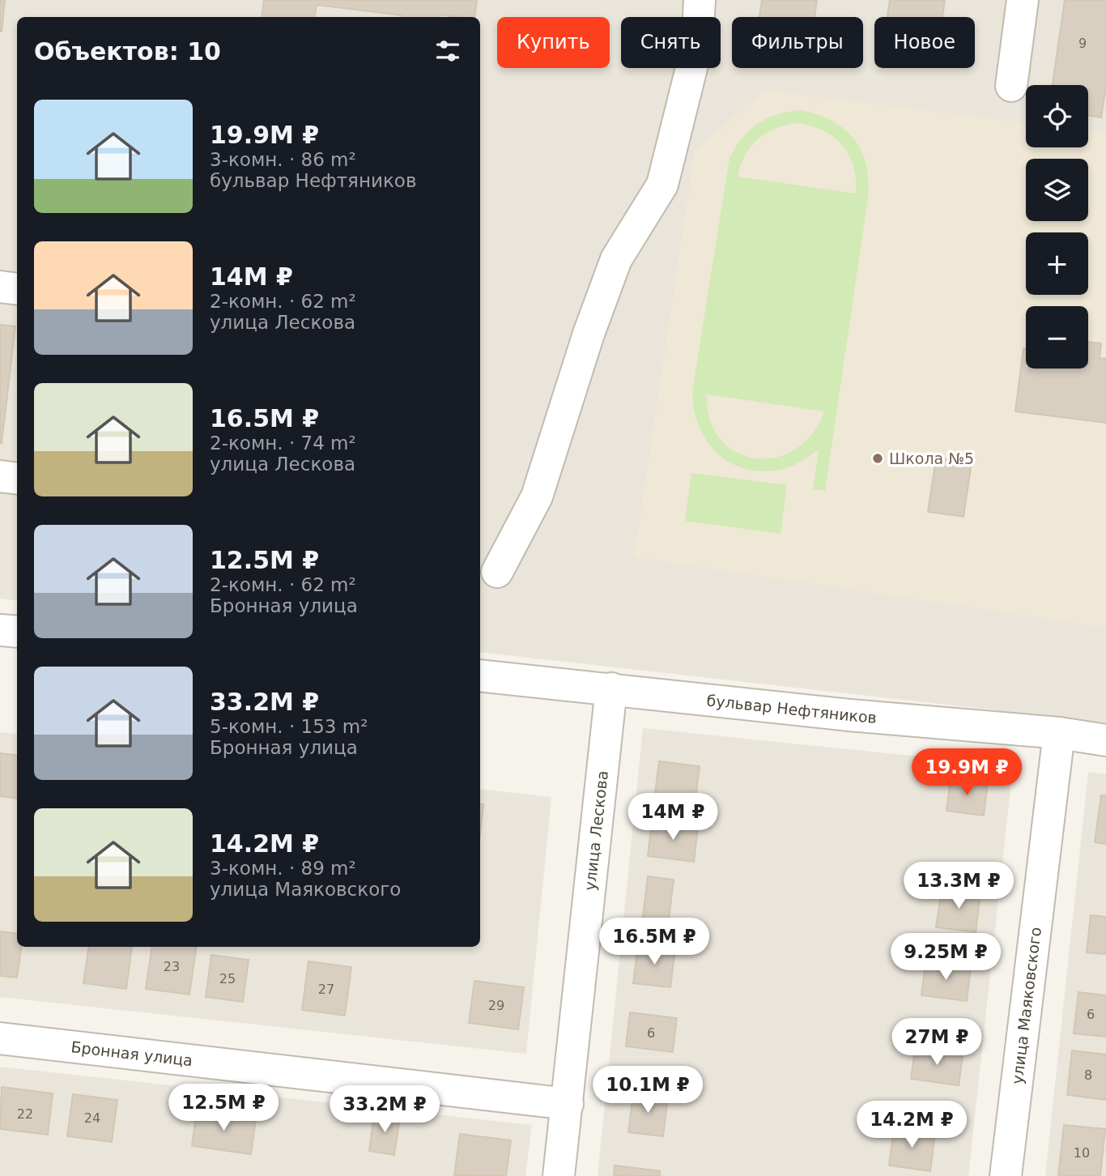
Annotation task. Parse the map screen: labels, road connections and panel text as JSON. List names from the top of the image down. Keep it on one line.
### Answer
{"streets":{"street":["бульвар Нефтяников","улица Лескова","улица Маяковского","Бронная улица"]},"crossings":[["бульвар Нефтяников","улица Лескова"],["бульвар Нефтяников","улица Маяковского"],["улица Лескова","Бронная улица"]],"places":["Школа №5"],"house_numbers":["9","23","25","27","29","6","6","8","22","24","10"],"page":{"chip":["Купить","Снять","Фильтры","Новое"],"heading":"Объектов: 10","map_buttons":["+","−"],"list":[{"name":"19.9M ₽","note":"3-комн. · 86 m² · бульвар Нефтяников"},{"name":"14M ₽","note":"2-комн. · 62 m² · улица Лескова"},{"name":"16.5M ₽","note":"2-комн. · 74 m² · улица Лескова"},{"name":"12.5M ₽","note":"2-комн. · 62 m² · Бронная улица"},{"name":"33.2M ₽","note":"5-комн. · 153 m² · Бронная улица"},{"name":"14.2M ₽","note":"3-комн. · 89 m² · улица Маяковского"}],"price":["19.9M ₽","14M ₽","13.3M ₽","16.5M ₽","9.25M ₽","27M ₽","10.1M ₽","12.5M ₽","33.2M ₽","14.2M ₽"]}}
